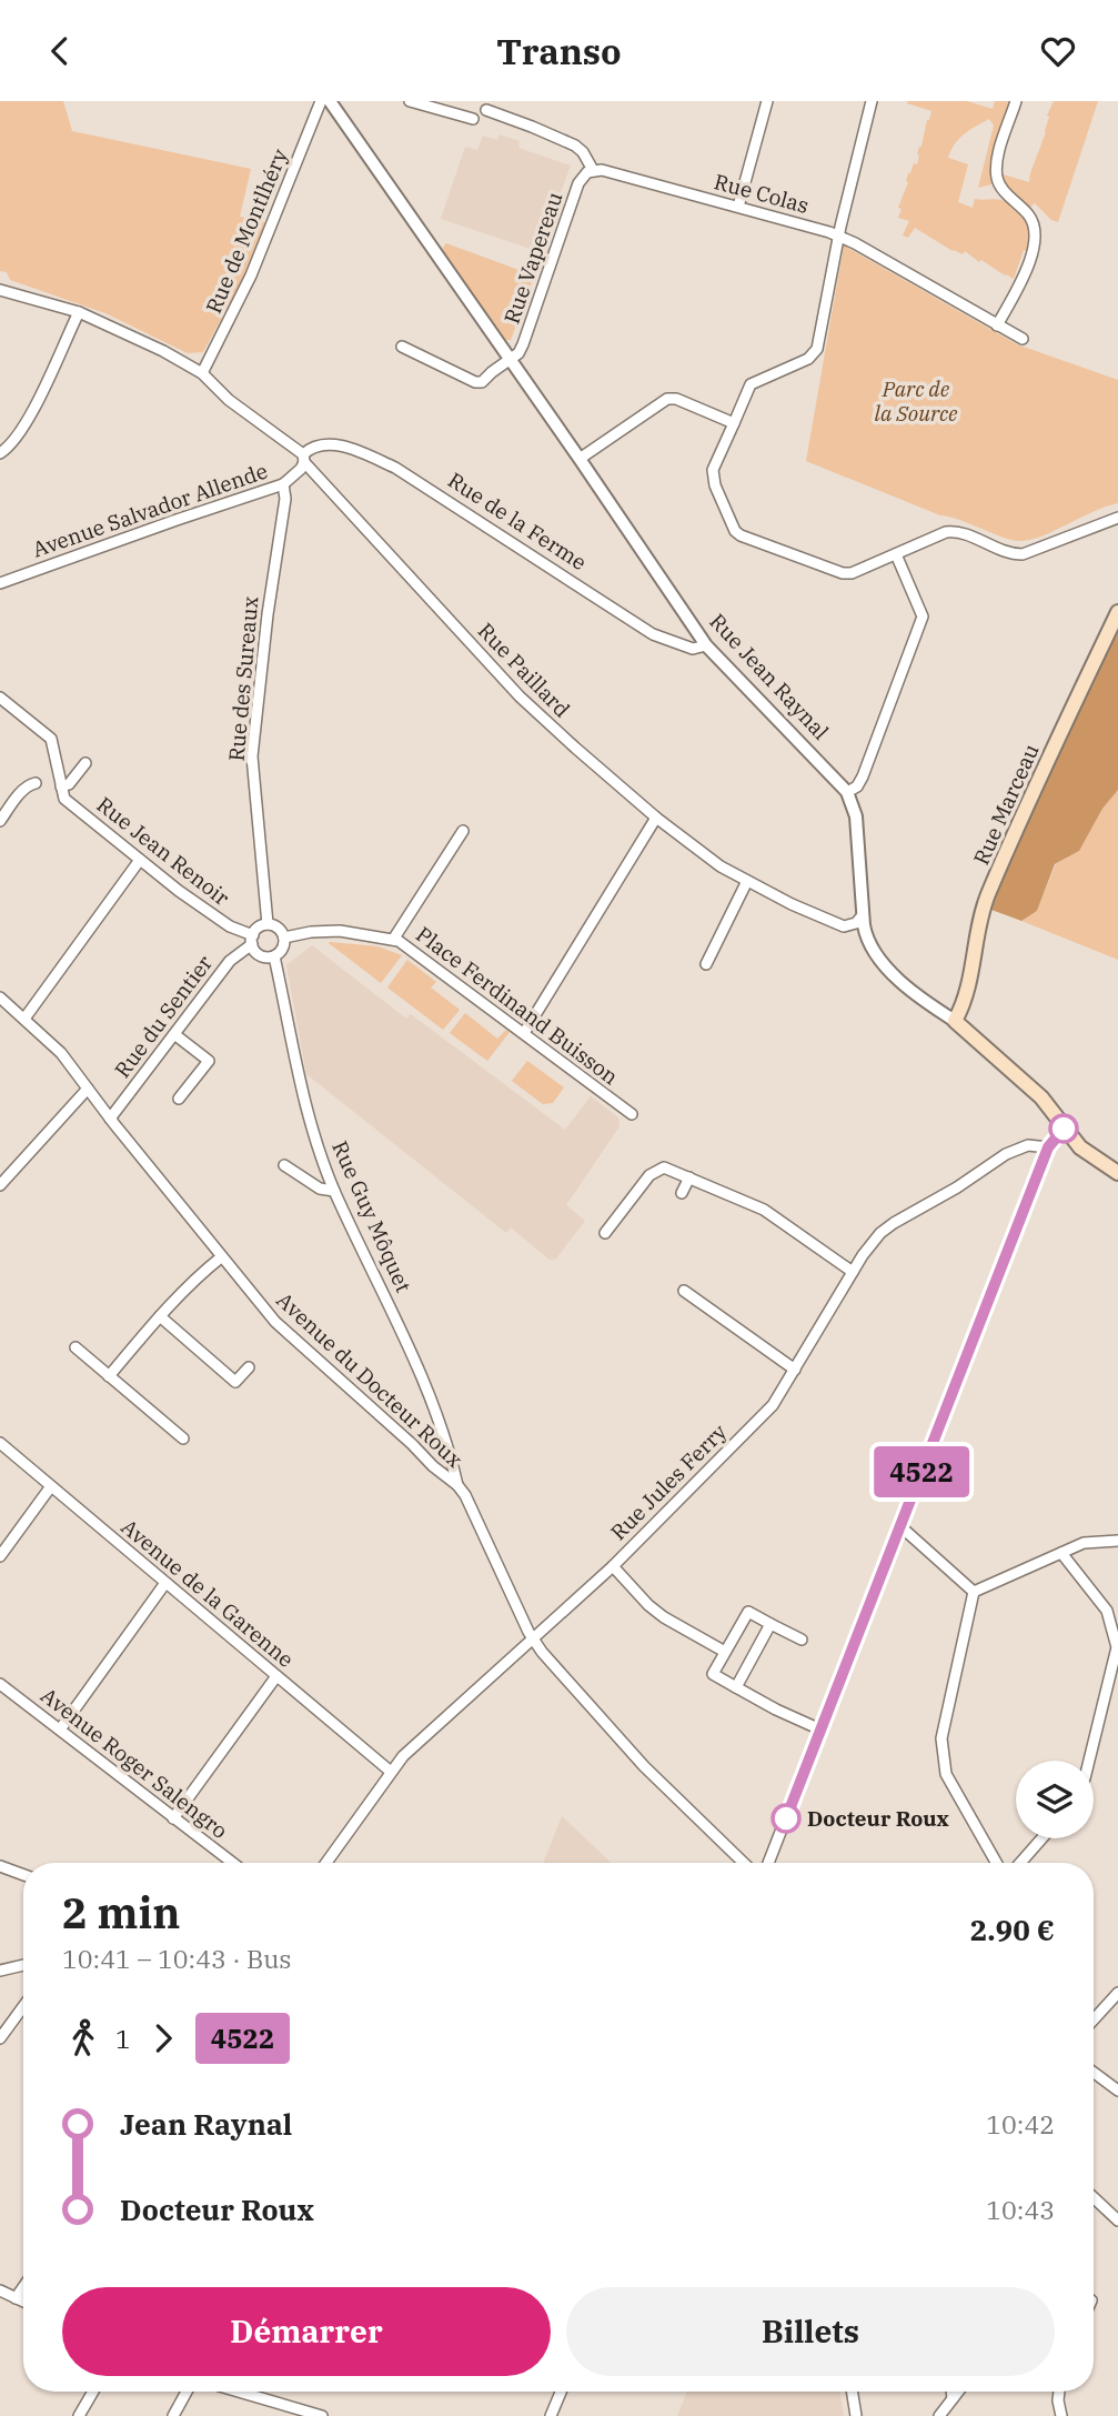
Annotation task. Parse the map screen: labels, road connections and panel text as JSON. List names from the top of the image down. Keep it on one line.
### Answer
{"streets":{"main road":["Rue Jean Raynal","Rue Marceau"],"street":["Rue Colas","Rue de Montlhéry","Rue Vapereau","Avenue Salvador Allende","Rue de la Ferme","Rue Paillard","Rue des Sureaux","Rue Jean Renoir","Place Ferdinand Buisson","Rue du Sentier","Rue Guy Môquet","Avenue du Docteur Roux","Rue Jules Ferry","Avenue de la Garenne","Avenue Roger Salengro"]},"crossings":[["Rue Colas","Rue Vapereau"],["Rue de Montlhéry","Rue Paillard"],["Rue Vapereau","Rue Jean Raynal"],["Avenue Salvador Allende","Rue de la Ferme"],["Avenue Salvador Allende","Rue Paillard"],["Avenue Salvador Allende","Rue des Sureaux"],["Rue de la Ferme","Rue Paillard"],["Rue de la Ferme","Rue Jean Raynal"],["Rue Paillard","Rue Jean Raynal"],["Rue Jean Raynal","Rue Marceau"],["Rue des Sureaux","Rue Jean Renoir"],["Rue des Sureaux","Place Ferdinand Buisson"],["Rue des Sureaux","Rue du Sentier"],["Rue des Sureaux","Rue Guy Môquet"],["Rue Jean Renoir","Place Ferdinand Buisson"],["Rue Jean Renoir","Rue du Sentier"],["Rue Jean Renoir","Rue Guy Môquet"],["Place Ferdinand Buisson","Rue du Sentier"],["Place Ferdinand Buisson","Rue Guy Môquet"],["Rue du Sentier","Rue Guy Môquet"],["Rue du Sentier","Avenue du Docteur Roux"],["Rue Guy Môquet","Avenue du Docteur Roux"],["Avenue du Docteur Roux","Rue Jules Ferry"],["Rue Jules Ferry","Avenue de la Garenne"]],"parks":["Parc de la Source"],"places":["Docteur Roux"],"lines":["bus line 4522"],"page":{"header":"Transo","on_map":"4522","heading":["2 min","10:41 – 10:43 · Bus","2.90 €"],"legs":["1","4522"],"list":[{"name":"Jean Raynal","value":"10:42"},{"name":"Docteur Roux","value":"10:43"}],"buttons":["Démarrer","Billets"]}}
